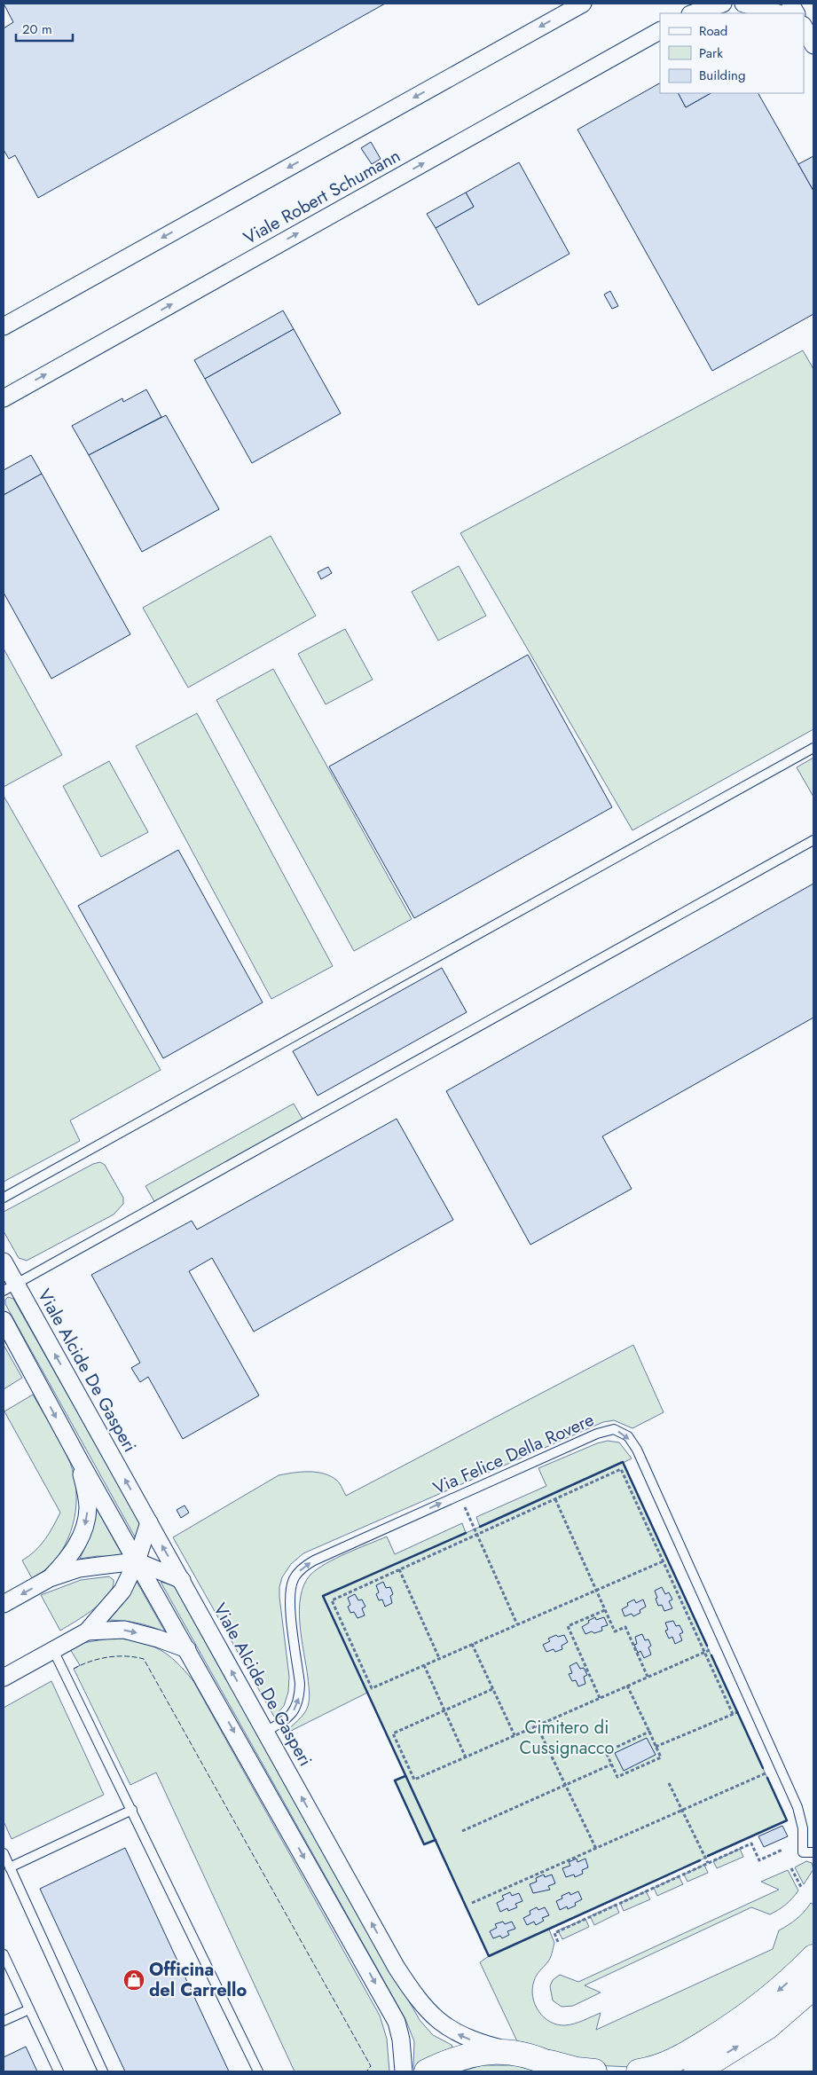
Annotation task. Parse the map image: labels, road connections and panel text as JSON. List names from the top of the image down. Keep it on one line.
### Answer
{"streets":{"street":["Viale Robert Schumann","Viale Alcide De Gasperi"],"lane":["Via Felice Della Rovere"]},"crossings":[["Viale Alcide De Gasperi","Via Felice Della Rovere"]],"parks":["Cimitero di Cussignacco"],"places":{"shop":["Officina del Carrello"]},"legend":["Road","Park","Building"],"scale_bar":"20 m"}
